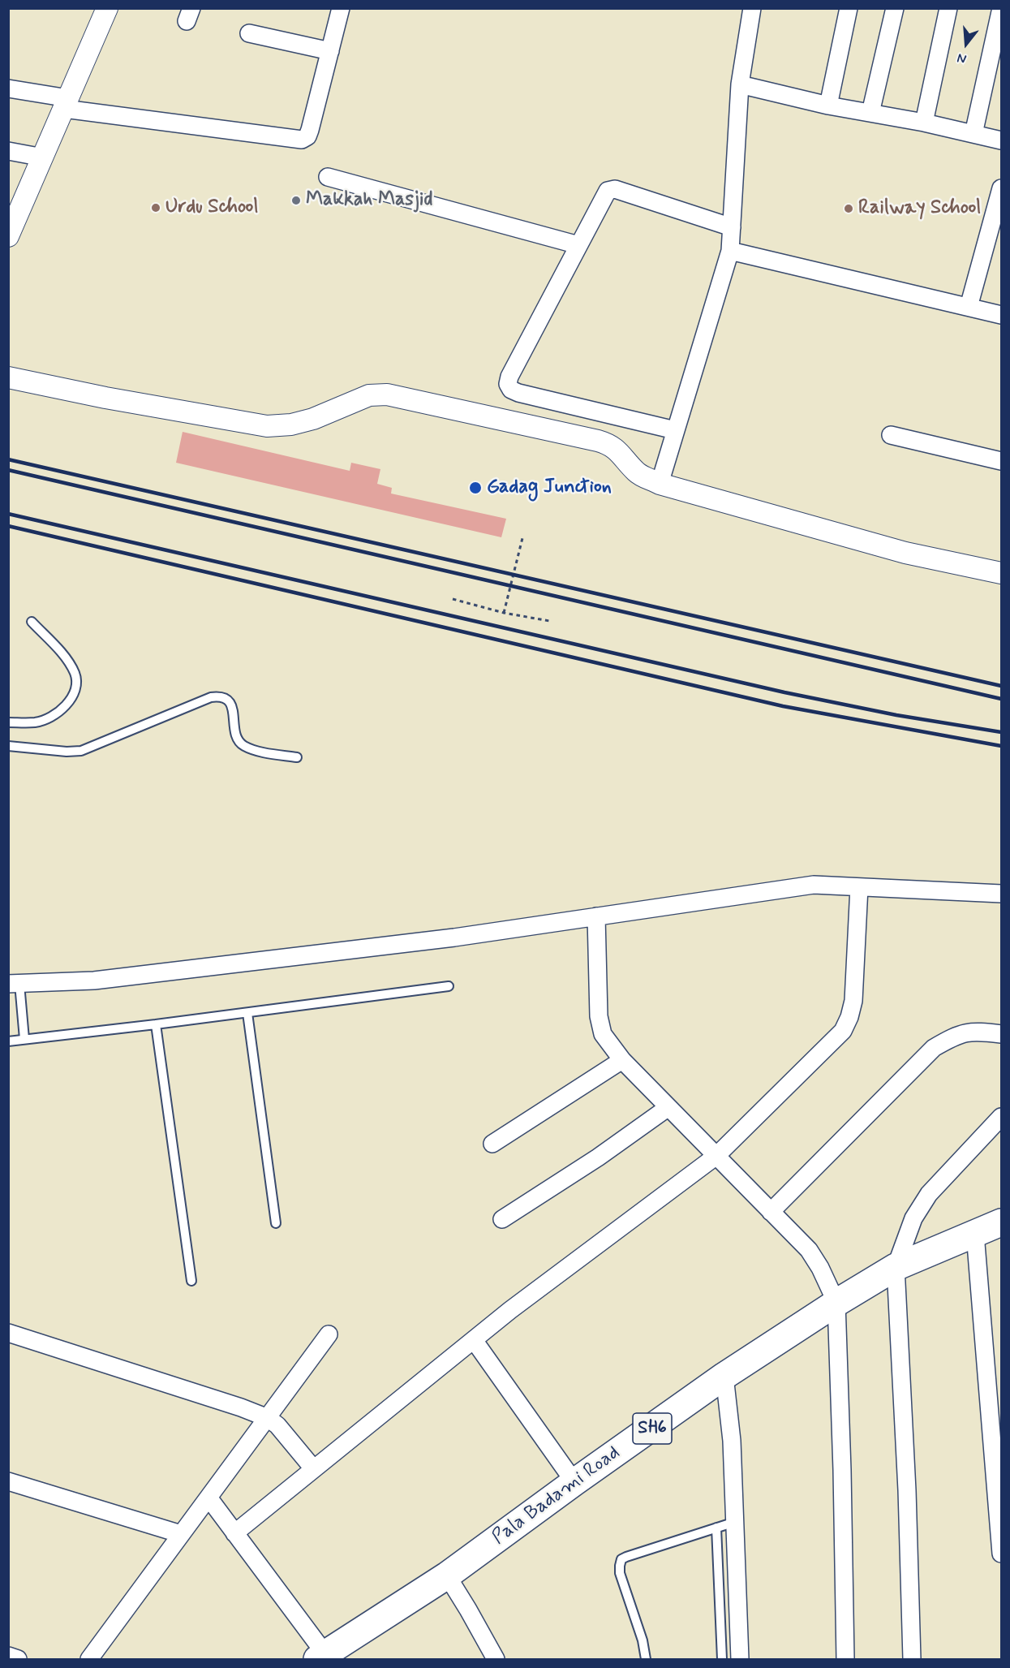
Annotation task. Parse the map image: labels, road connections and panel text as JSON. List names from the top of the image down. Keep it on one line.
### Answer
{"streets":{"main road":["SH6","Pala Badami Road"]},"places":["Makkah Masjid","Urdu School","Railway School","Gadag Junction"],"north":"bottom"}
